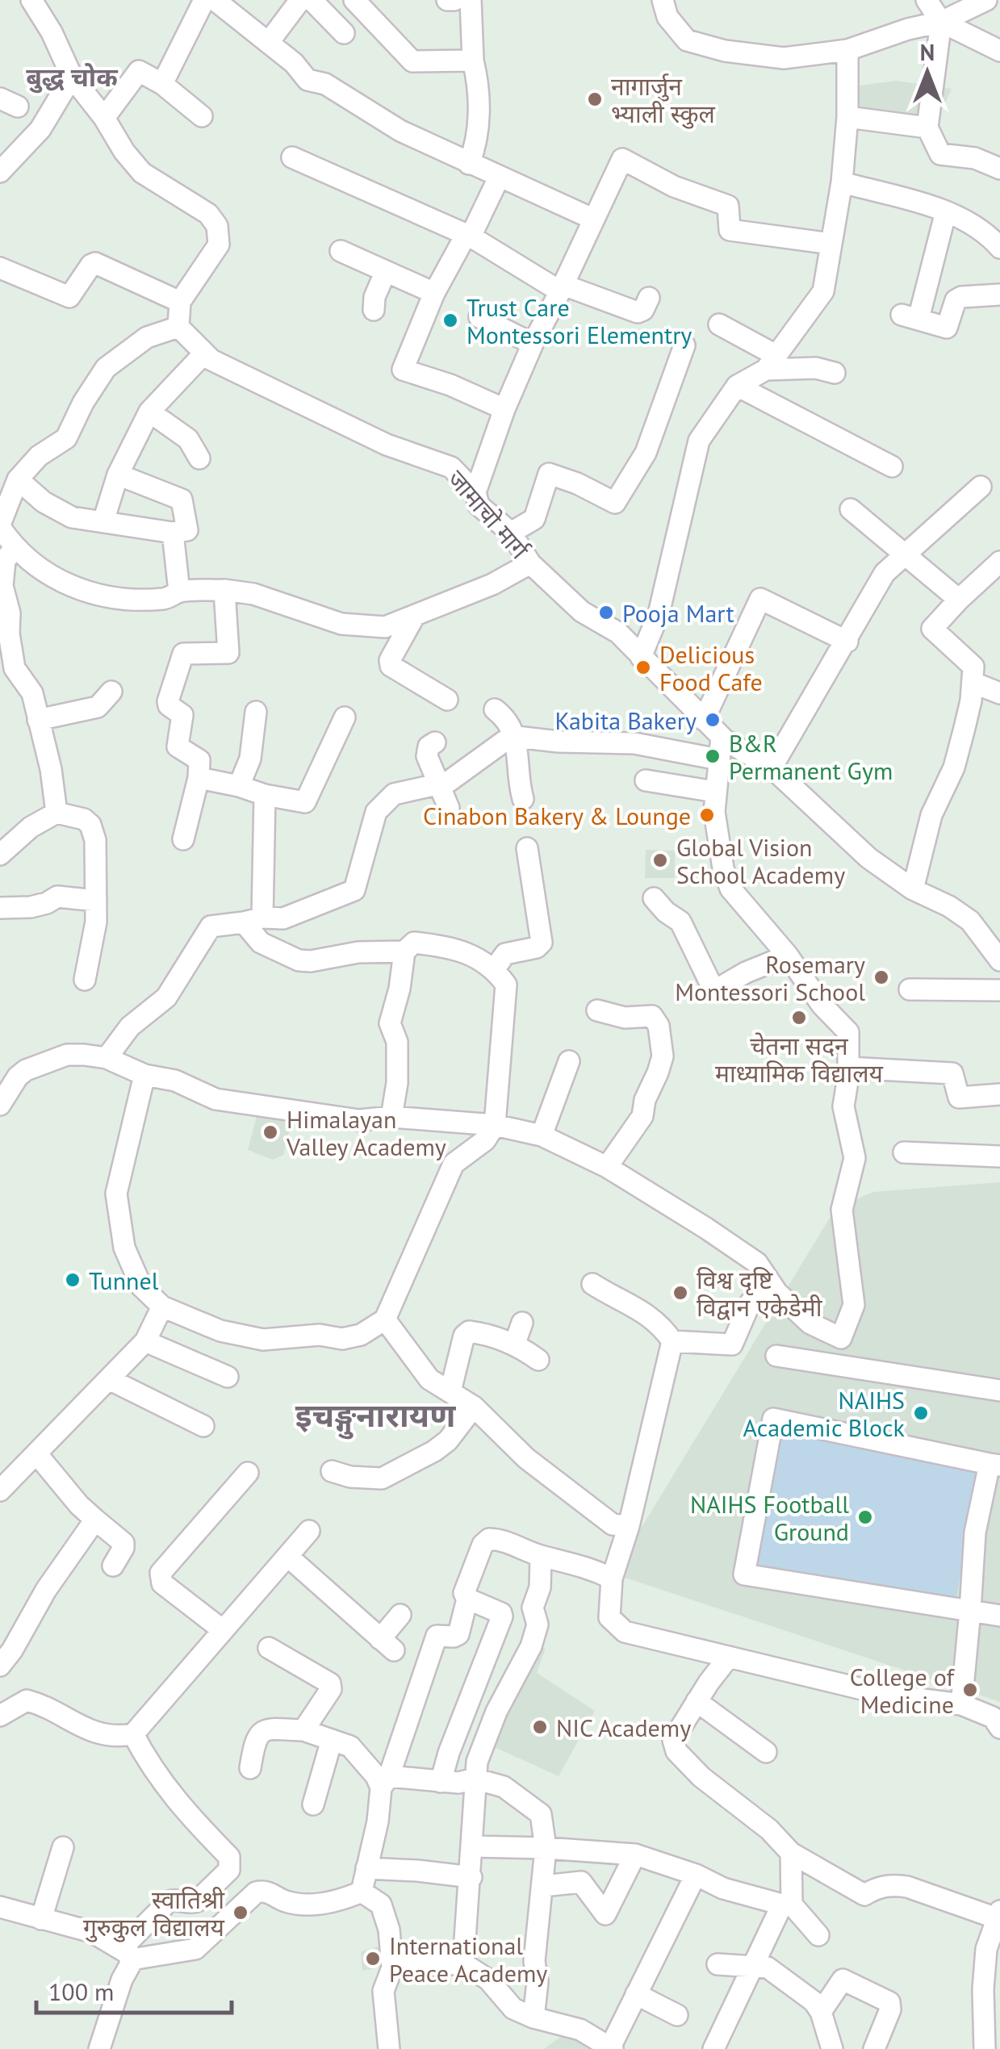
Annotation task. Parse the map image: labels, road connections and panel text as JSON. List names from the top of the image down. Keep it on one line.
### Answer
{"streets":{"street":["जामाचो मार्ग"]},"districts":["बुद्ध चोक","इचङ्गुनारायण"],"places":["नागार्जुन भ्याली स्कुल","Trust Care Montessori Elementry","Pooja Mart","Delicious Food Cafe","Kabita Bakery","B&R Permanent Gym","Cinabon Bakery & Lounge","Global Vision School Academy","Rosemary Montessori School","चेतना सदन माध्यामिक विद्यालय","Himalayan Valley Academy","Tunnel","विश्व दृष्टि विद्वान एकेडेमी","NAIHS Academic Block","NAIHS Football Ground","College of Medicine","NIC Academy","स्वातिश्री गुरुकुल विद्यालय","International Peace Academy"],"scale_bar":"100 m","north":"top"}
